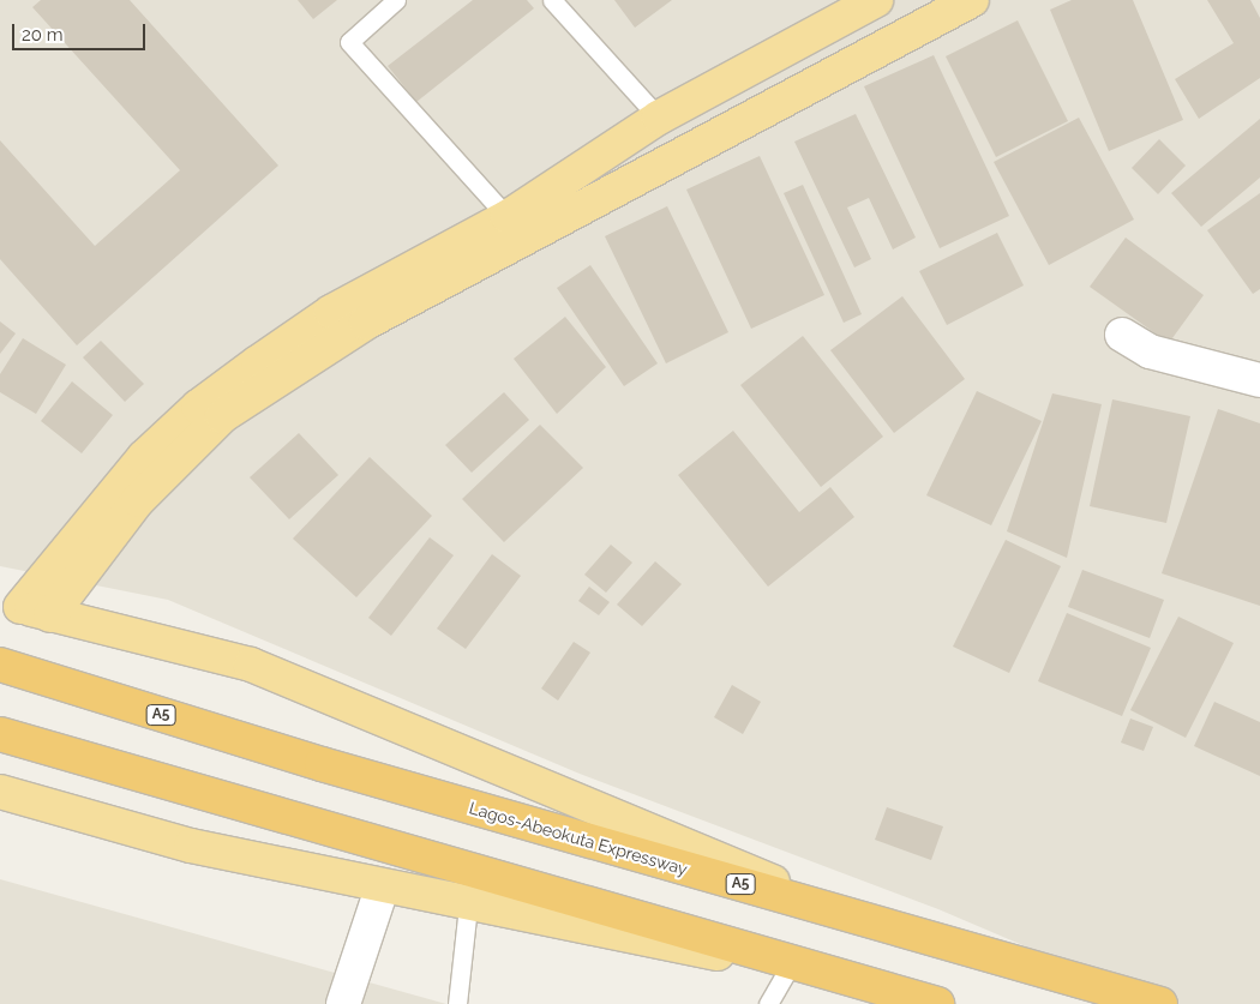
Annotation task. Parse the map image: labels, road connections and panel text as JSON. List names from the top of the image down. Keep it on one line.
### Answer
{"streets":{"highway":["A5","Lagos-Abeokuta Expressway"]},"scale_bar":"20 m"}
